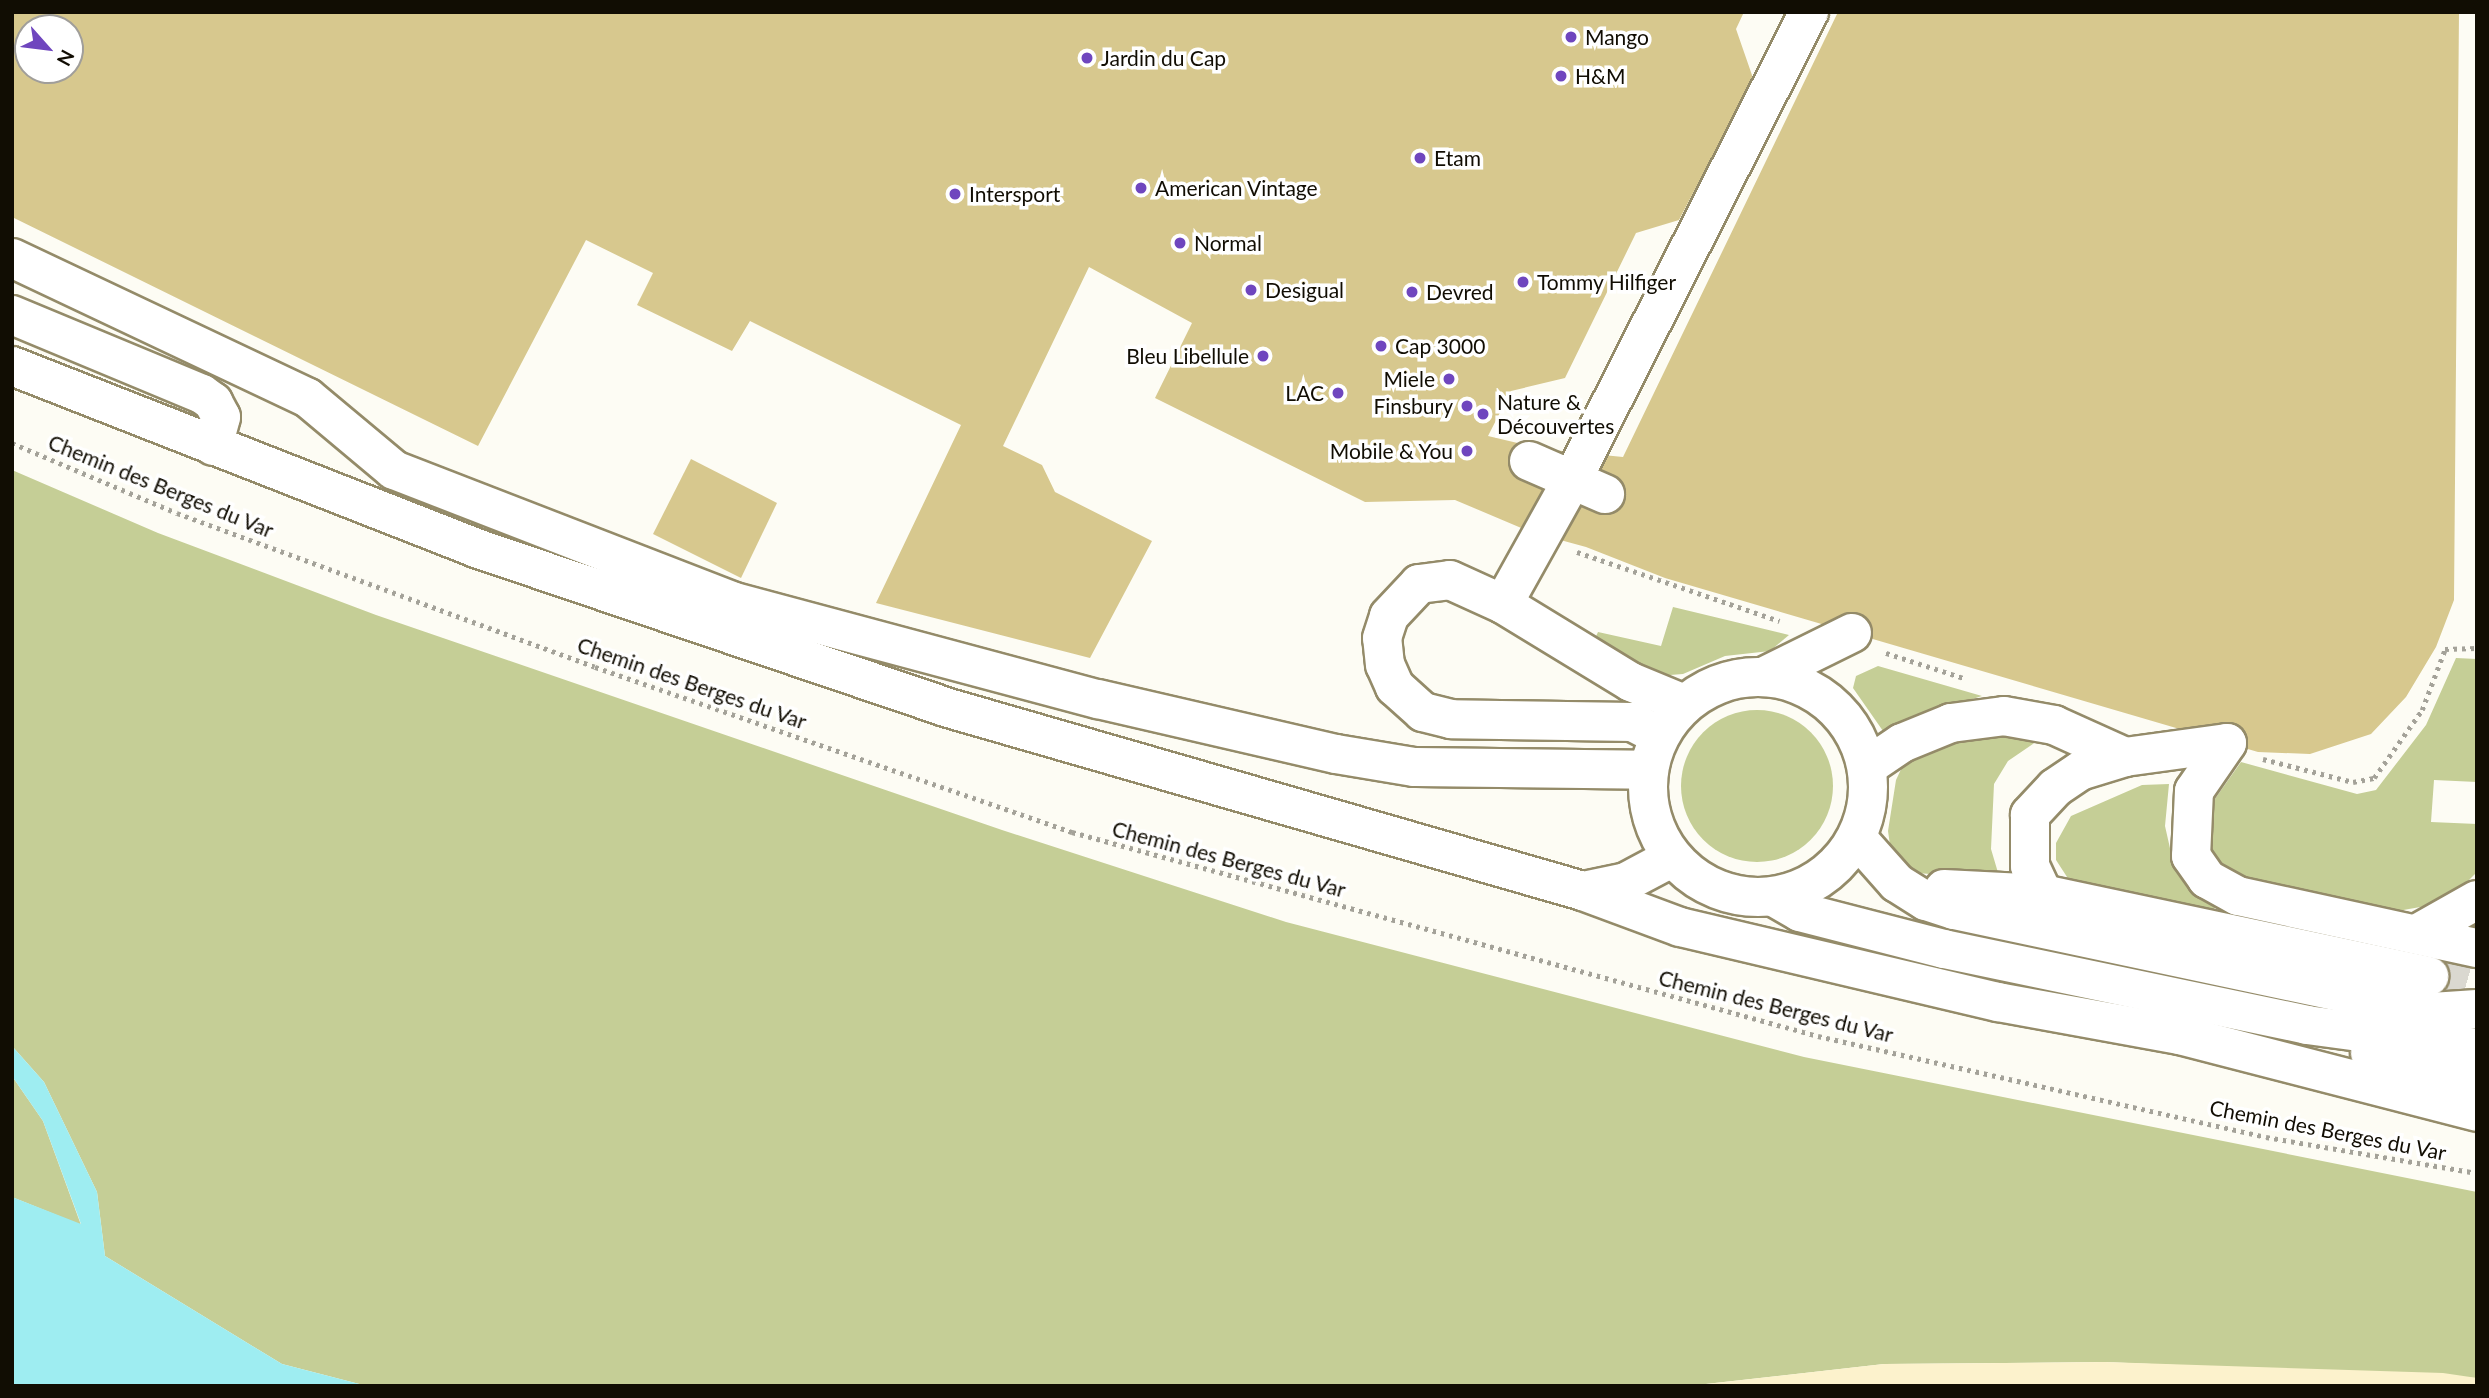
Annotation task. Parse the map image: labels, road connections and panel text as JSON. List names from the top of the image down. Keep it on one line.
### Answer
{"streets":{"path":["Chemin des Berges du Var"]},"places":["Mango","Jardin du Cap","H&M","Etam","American Vintage","Intersport","Normal","Tommy Hilfiger","Desigual","Devred","Cap 3000","Bleu Libellule","Miele","LAC","Finsbury","Nature & Découvertes","Mobile & You"],"north":"bottom right"}
